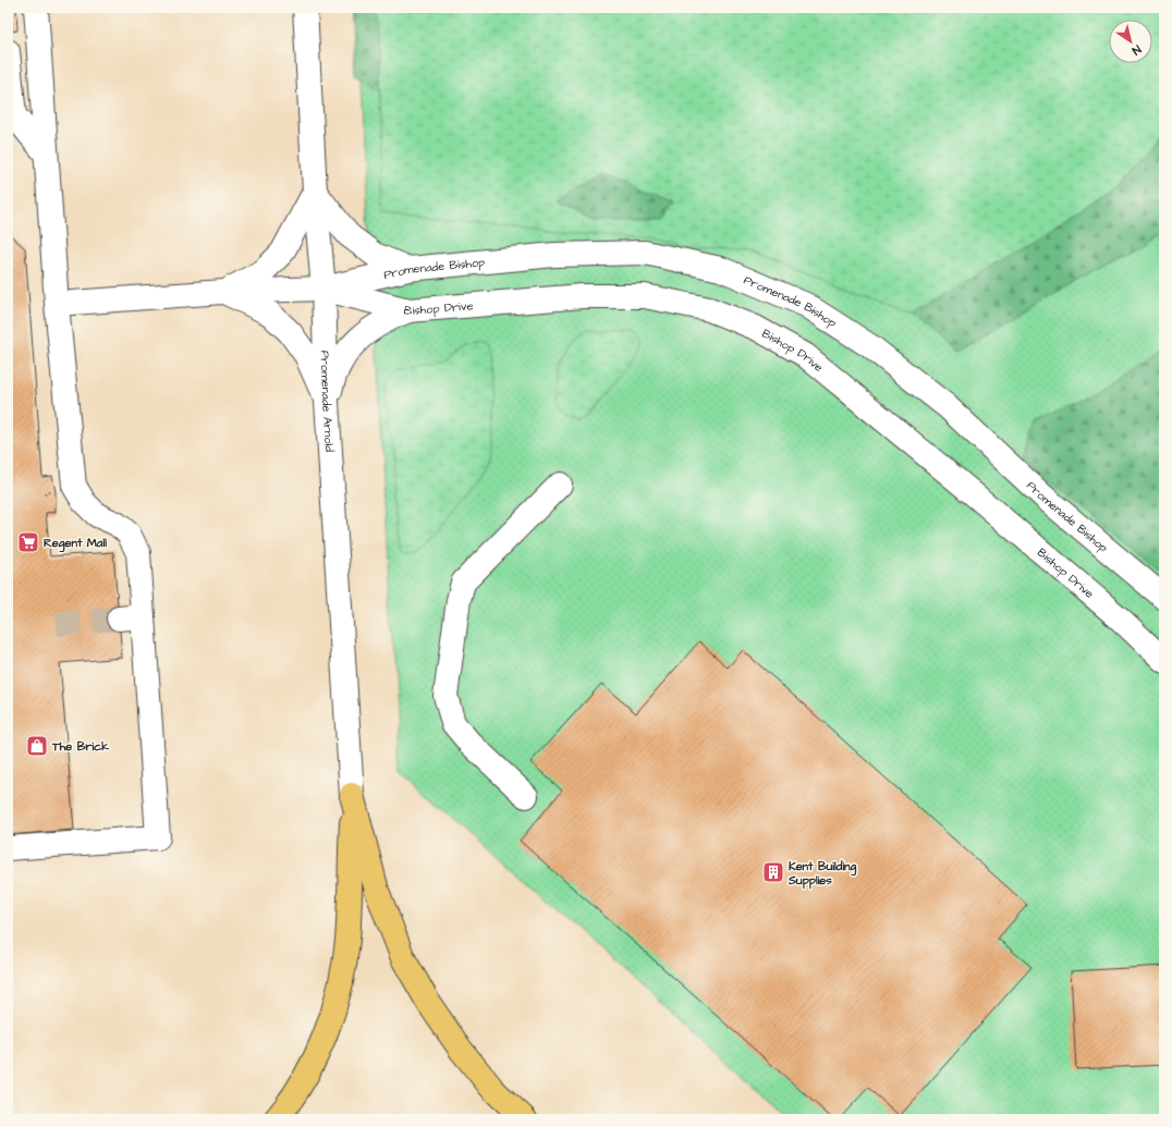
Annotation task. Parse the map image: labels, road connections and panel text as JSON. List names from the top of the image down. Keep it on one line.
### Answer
{"streets":{"street":["Promenade Bishop","Bishop Drive","Promenade Arnold"]},"crossings":[["Promenade Bishop","Bishop Drive"],["Promenade Bishop","Promenade Arnold"],["Bishop Drive","Promenade Arnold"]],"places":{"supermarket":["Regent Mall"],"shop":["The Brick"],"building":["Kent Building Supplies"]},"north":"bottom right"}
